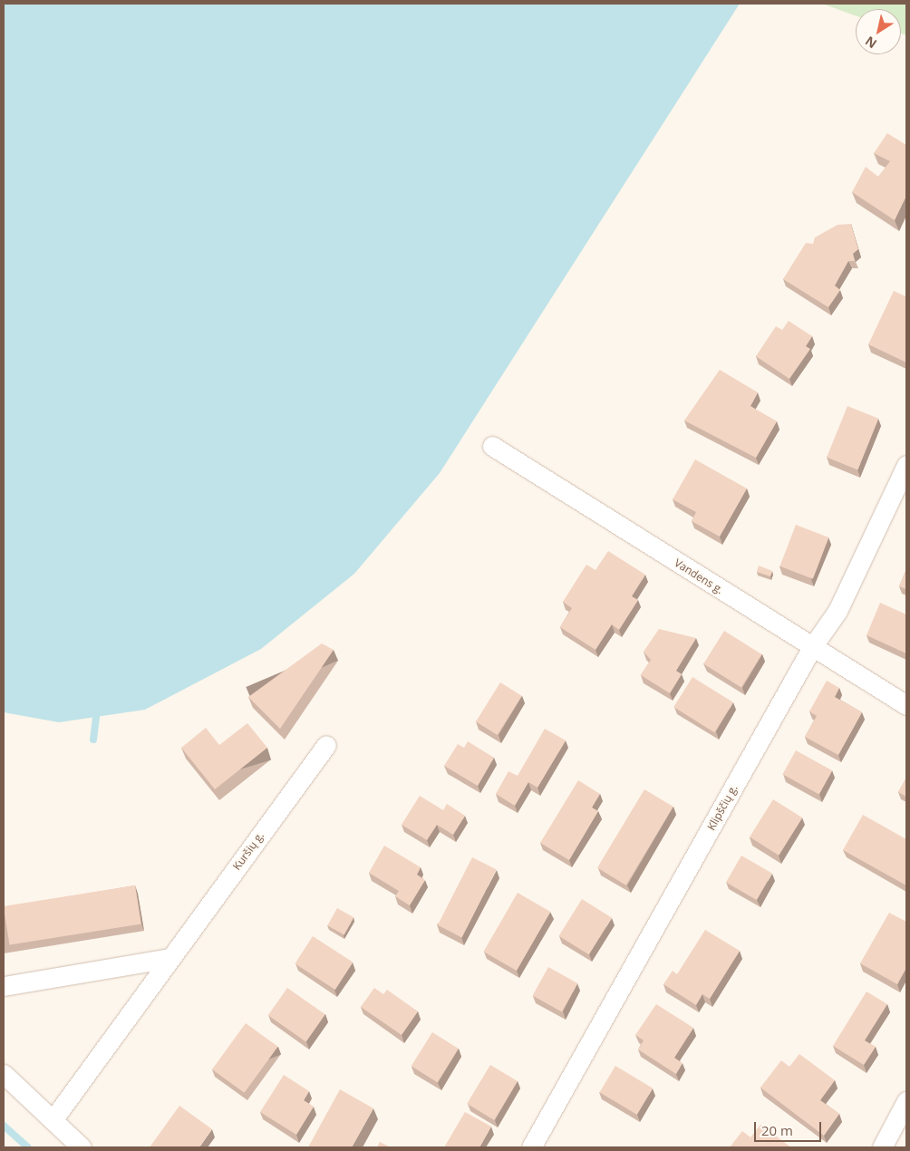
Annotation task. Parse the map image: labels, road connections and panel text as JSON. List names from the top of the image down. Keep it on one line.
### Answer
{"streets":{"street":["Vandens g.","Klipščių g.","Kuršių g."]},"crossings":[["Vandens g.","Klipščių g."]],"scale_bar":"20 m","north":"bottom left"}
